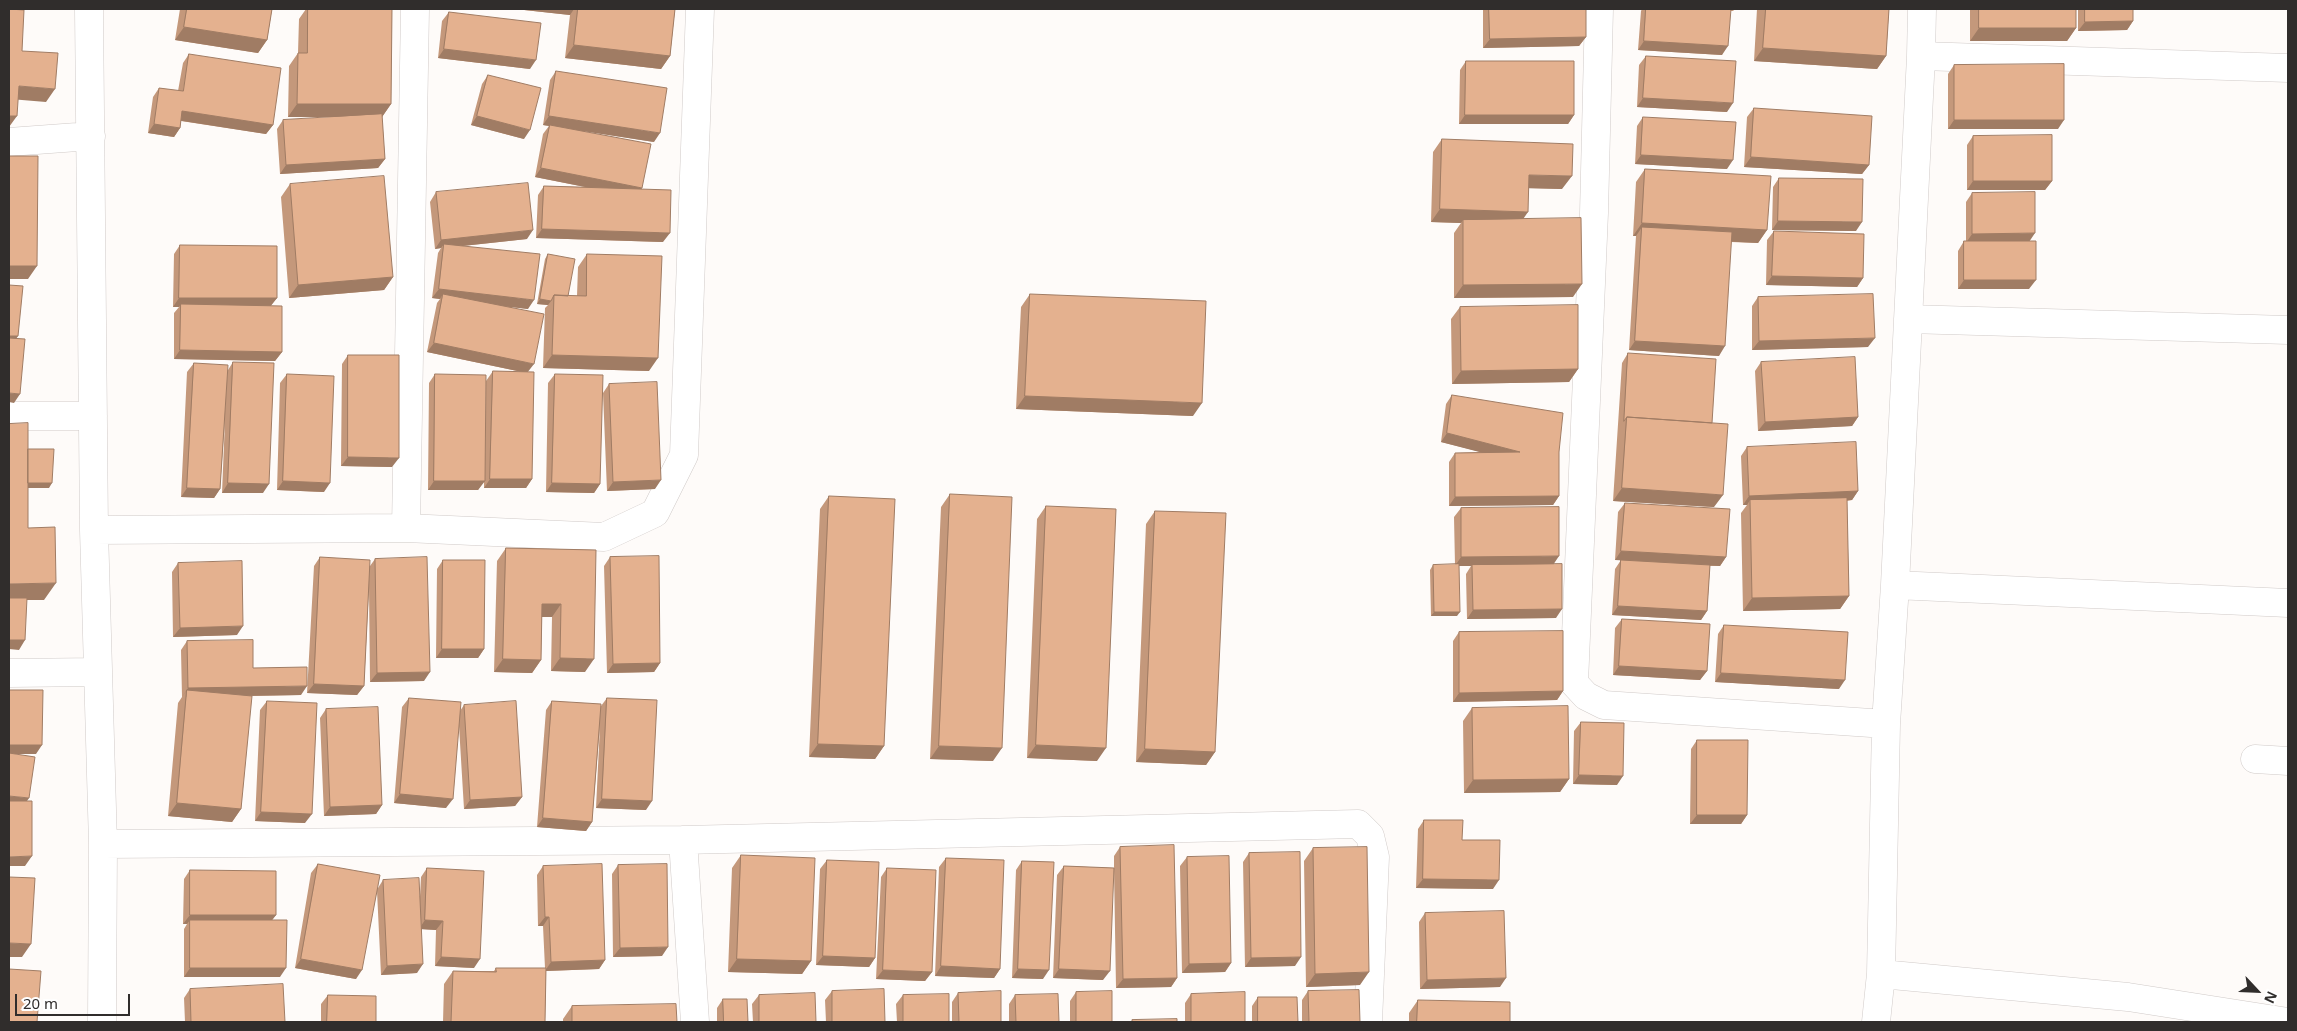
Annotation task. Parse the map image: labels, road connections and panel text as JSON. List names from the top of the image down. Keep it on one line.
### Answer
{"scale_bar":"20 m","north":"bottom right"}
